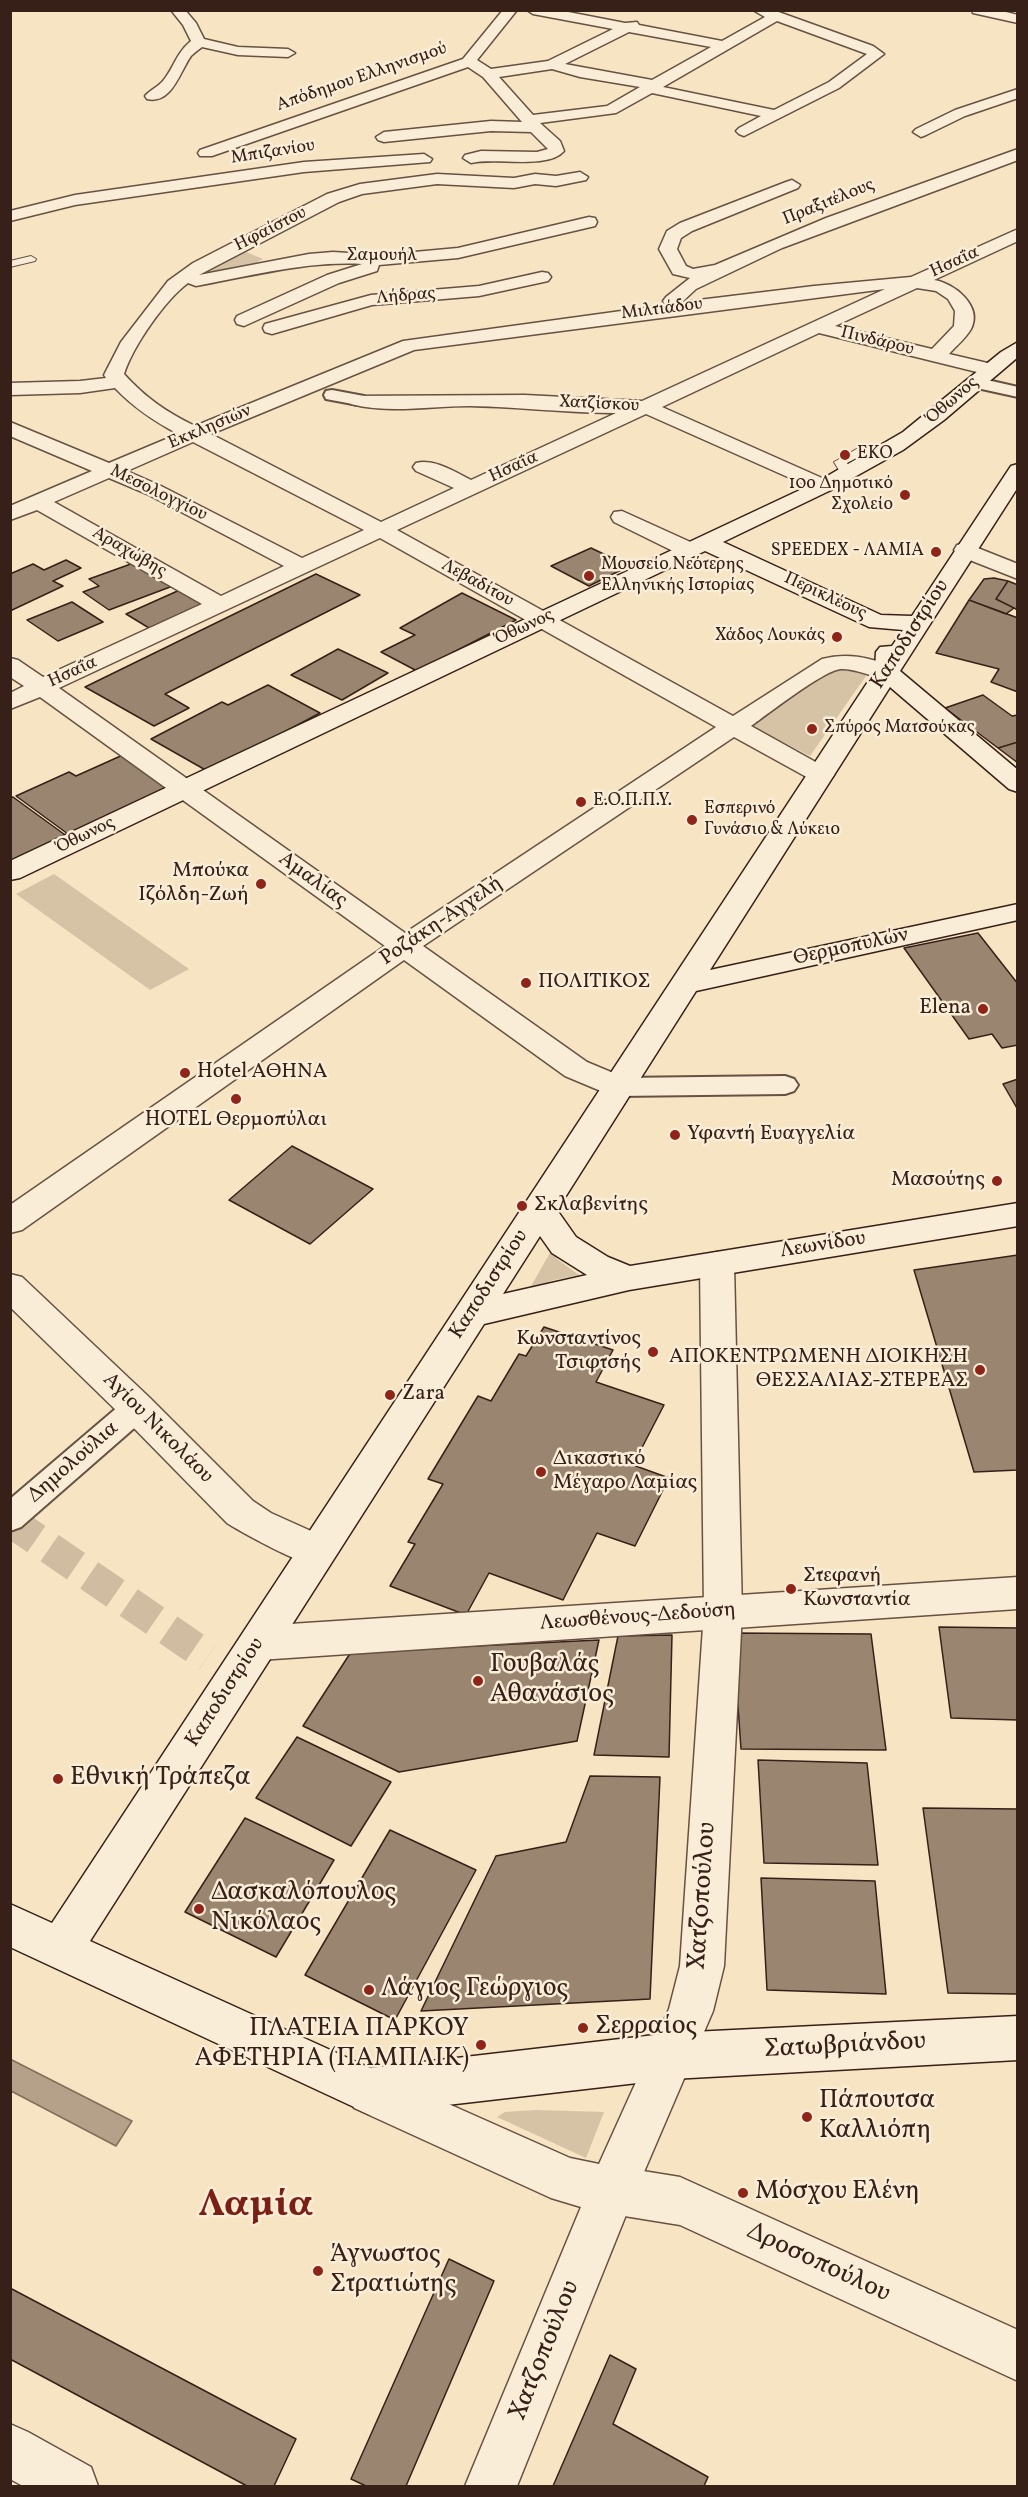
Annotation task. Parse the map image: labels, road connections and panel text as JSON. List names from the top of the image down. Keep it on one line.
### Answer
{"streets":{"street":["Απόδημου Ελληνισμού","Μπιζανίου","Πραξιτέλους","Ηφαίστου","Σαμουήλ","Ησαΐα","Λήδρας","Μιλτιάδου","Πινδάρου","Όθωνος","Χατζίσκου","Εκκλησιών","Μεσολογγίου","Αραχώβης","Λεβαδίτου","Περικλέους","Καποδιστρίου","Αμαλίας","Ροζάκη-Αγγελή","Θερμοπυλών","Λεωνίδου","Αγίου Νικολάου","Δημολούλια","Λεωσθένους-Δεδούση","Χατζοπούλου","Σατωβριάνδου","Δροσοπούλου"]},"crossings":[["Πραξιτέλους","Μιλτιάδου"],["Ηφαίστου","Σαμουήλ"],["Ησαΐα","Μιλτιάδου"],["Ησαΐα","Πινδάρου"],["Ησαΐα","Χατζίσκου"],["Ησαΐα","Μεσολογγίου"],["Ησαΐα","Αραχώβης"],["Ησαΐα","Λεβαδίτου"],["Ησαΐα","Αμαλίας"],["Μιλτιάδου","Εκκλησιών"],["Πινδάρου","Όθωνος"],["Όθωνος","Χατζίσκου"],["Όθωνος","Λεβαδίτου"],["Όθωνος","Περικλέους"],["Όθωνος","Αμαλίας"],["Εκκλησιών","Μεσολογγίου"],["Εκκλησιών","Αραχώβης"],["Εκκλησιών","Λεβαδίτου"],["Λεβαδίτου","Καποδιστρίου"],["Λεβαδίτου","Ροζάκη-Αγγελή"],["Καποδιστρίου","Αμαλίας"],["Καποδιστρίου","Ροζάκη-Αγγελή"],["Καποδιστρίου","Θερμοπυλών"],["Καποδιστρίου","Λεωνίδου"],["Καποδιστρίου","Αγίου Νικολάου"],["Καποδιστρίου","Λεωσθένους-Δεδούση"],["Καποδιστρίου","Δροσοπούλου"],["Αμαλίας","Ροζάκη-Αγγελή"],["Λεωνίδου","Χατζοπούλου"],["Αγίου Νικολάου","Δημολούλια"],["Λεωσθένους-Δεδούση","Χατζοπούλου"],["Χατζοπούλου","Σατωβριάνδου"],["Χατζοπούλου","Δροσοπούλου"],["Σατωβριάνδου","Δροσοπούλου"]],"districts":["Λαμία"],"places":["EKO","10ο Δημοτικό Σχολείο","SPEEDEX - ΛΑΜΙΑ","Μουσείο Νεότερης Ελληνικής Ιστορίας","Χάδος Λουκάς","Σπύρος Ματσούκας","Ε.Ο.Π.Π.Υ.","Εσπερινό Γυνάσιο & Λύκειο","Μπούκα Ιζόλδη-Ζωή","ΠΟΛΙΤΙΚΟΣ","Elena","Hotel ΑΘΗΝΑ","HOTEL Θερμοπύλαι","Υφαντή Ευαγγελία","Μασούτης","Σκλαβενίτης","Κωνσταντίνος Τσιφτσής","ΑΠΟΚΕΝΤΡΩΜΕΝΗ ΔΙΟΙΚΗΣΗ ΘΕΣΣΑΛΙΑΣ-ΣΤΕΡΕΑΣ","Zara","Δικαστικό Μέγαρο Λαμίας","Στεφανή Κωνσταντία","Γουβαλάς Αθανάσιος","Εθνική Τράπεζα","Δασκαλόπουλος Νικόλαος","Λάγιος Γεώργιος","Σερραίος","ΠΛΑΤΕΙΑ ΠΑΡΚΟΥ ΑΦΕΤΗΡΙΑ (ΠΑΜΠΛΙΚ)","Πάπουτσα Καλλιόπη","Μόσχου Ελένη","Άγνωστος Στρατιώτης"]}
